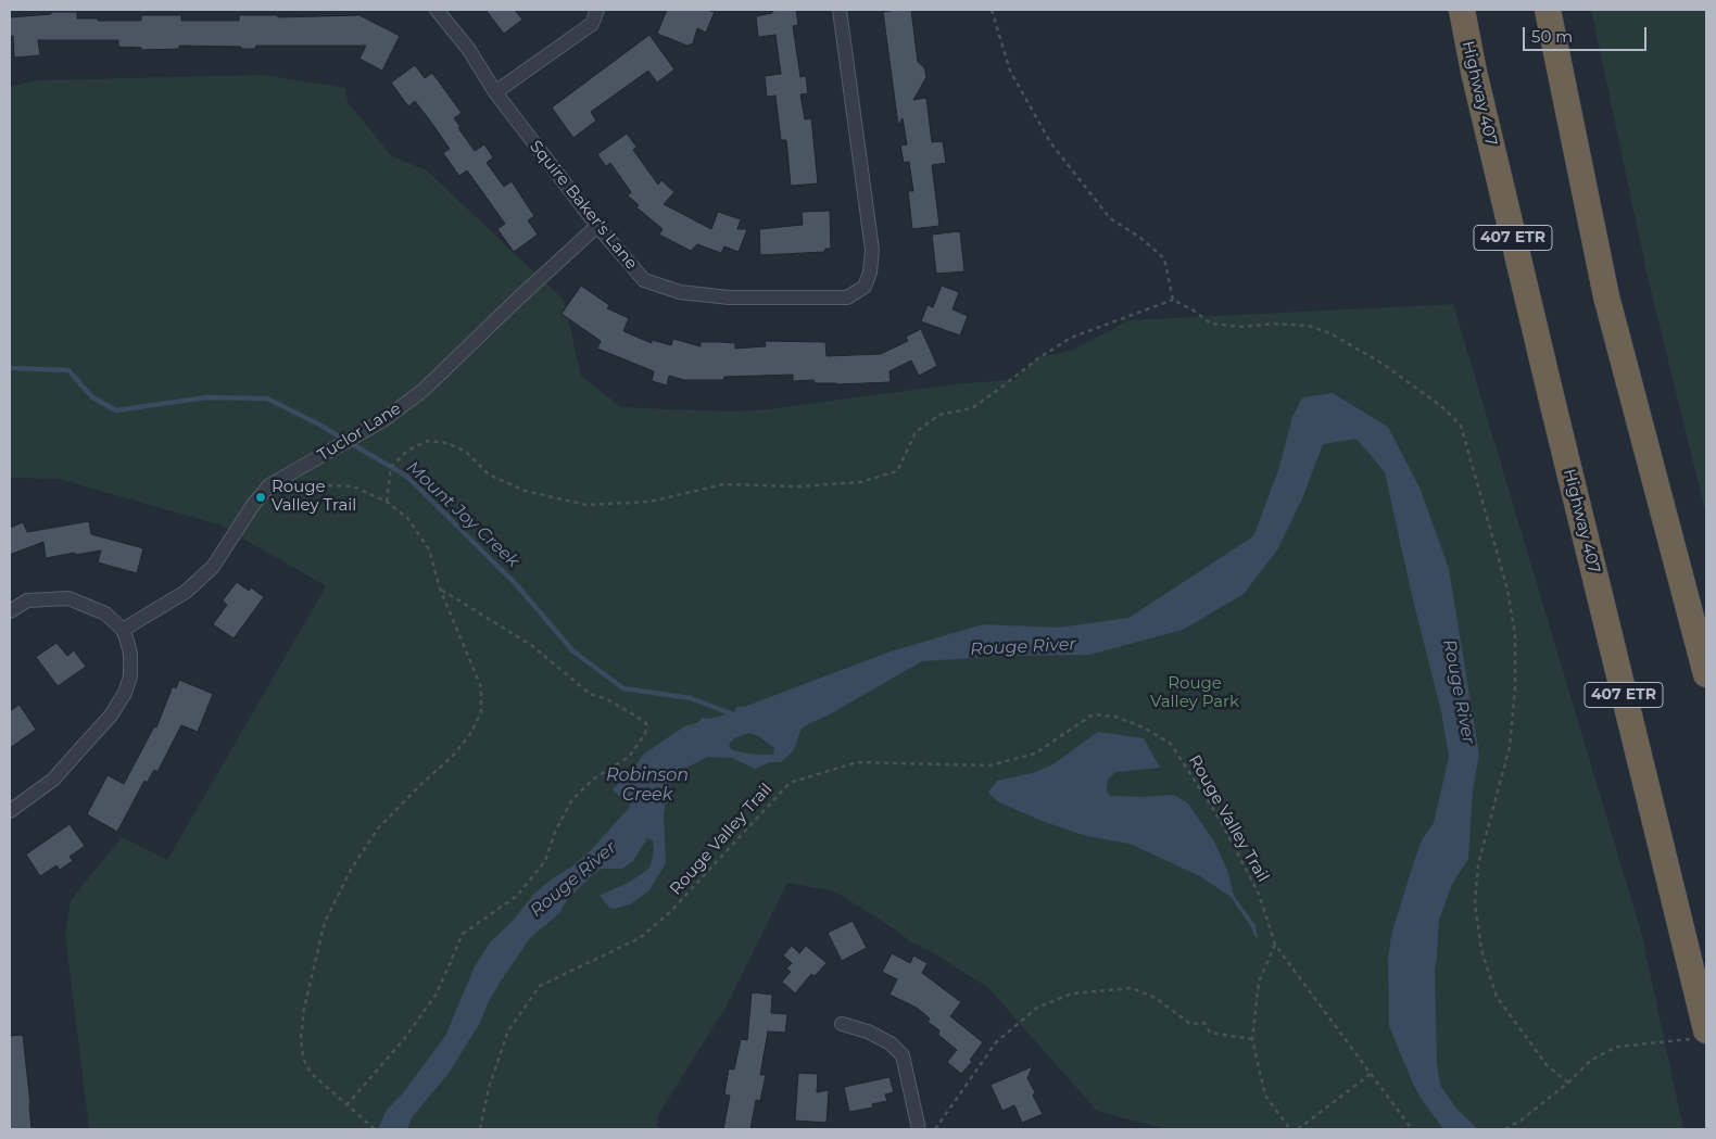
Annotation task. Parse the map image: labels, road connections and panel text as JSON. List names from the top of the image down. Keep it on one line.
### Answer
{"streets":{"highway":["Highway 407","407 ETR"],"street":["Squire Baker's Lane","Tuclor Lane"],"path":["Rouge Valley Trail"]},"crossings":[["Squire Baker's Lane","Tuclor Lane"]],"water":["Mount Joy Creek","Rouge River","Robinson Creek"],"parks":["Rouge Valley Park"],"places":["Rouge Valley Trail"],"scale_bar":"50 m"}
